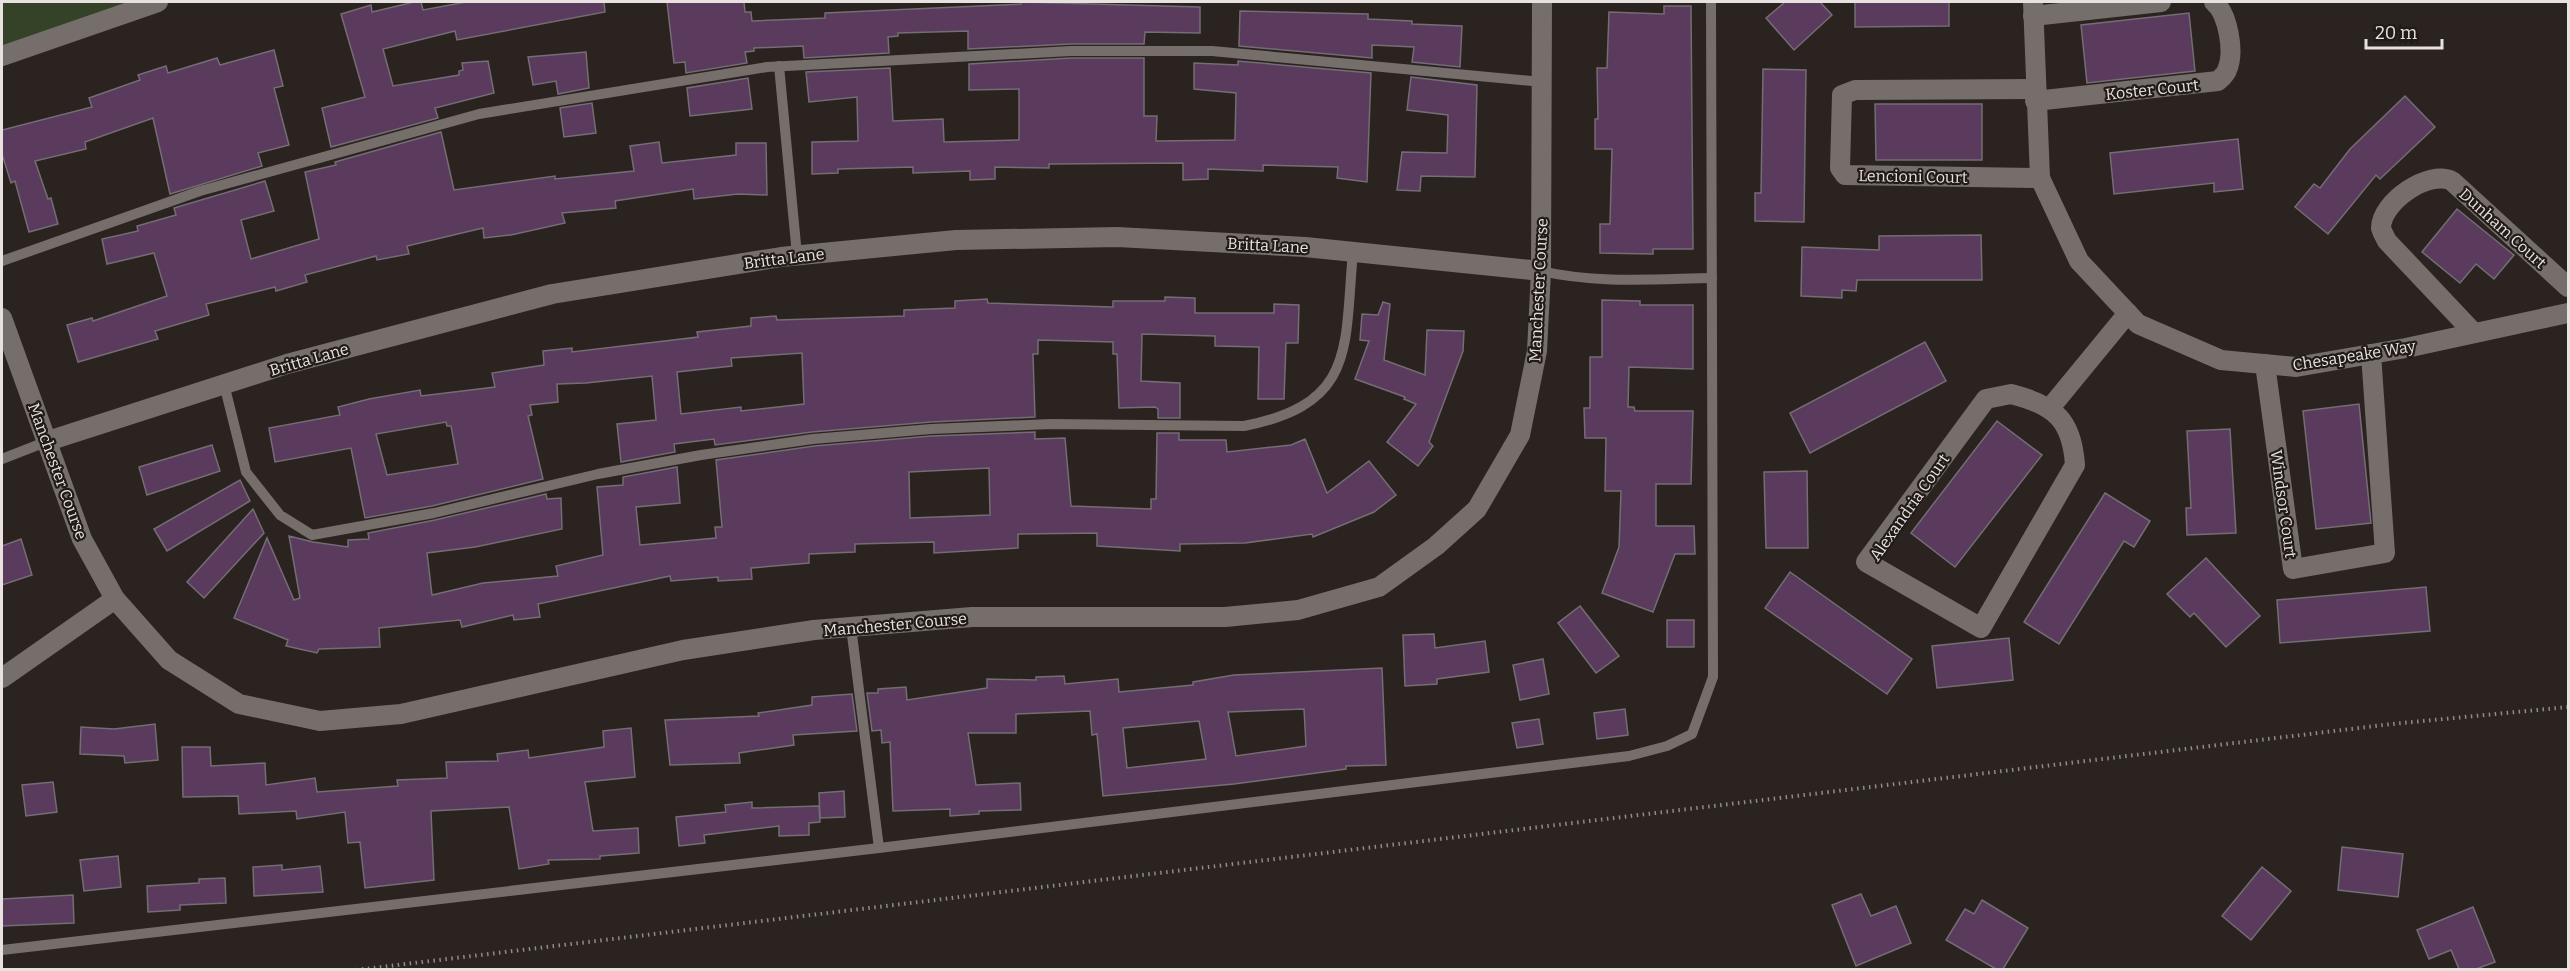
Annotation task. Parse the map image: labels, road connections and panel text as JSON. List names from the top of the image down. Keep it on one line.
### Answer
{"streets":{"street":["Koster Court","Lencioni Court","Dunham Court","Britta Lane","Manchester Course","Chesapeake Way","Windsor Court","Alexandria Court"]},"crossings":[["Koster Court","Lencioni Court"],["Koster Court","Chesapeake Way"],["Lencioni Court","Chesapeake Way"],["Dunham Court","Chesapeake Way"],["Britta Lane","Manchester Course"],["Chesapeake Way","Windsor Court"]],"scale_bar":"20 m"}
